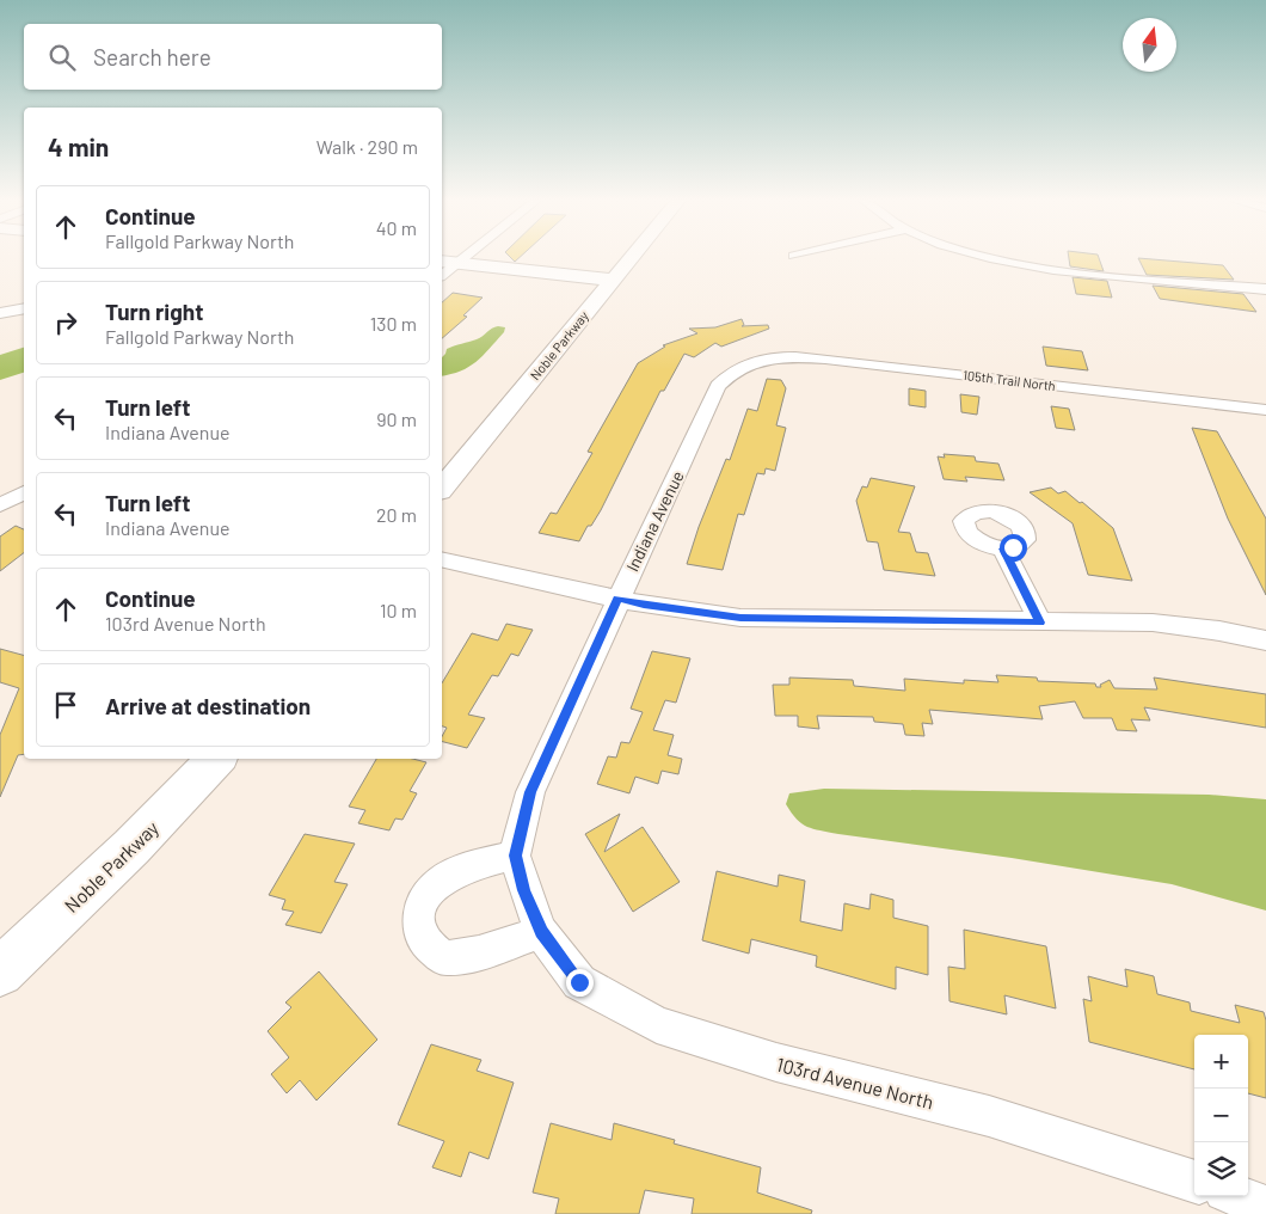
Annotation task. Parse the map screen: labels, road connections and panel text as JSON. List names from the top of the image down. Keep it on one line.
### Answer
{"streets":{"main road":["Noble Parkway"],"street":["105th Trail North","Indiana Avenue","103rd Avenue North"]},"crossings":[["105th Trail North","Indiana Avenue"],["Indiana Avenue","103rd Avenue North"]],"north":"top","page":{"search":"Search here","heading":["4 min","Walk · 290 m"],"list":[["Continue","Fallgold Parkway North","40 m"],["Turn right","Fallgold Parkway North","130 m"],["Turn left","Indiana Avenue","90 m"],["Turn left","Indiana Avenue","20 m"],["Continue","103rd Avenue North","10 m"],"Arrive at destination"],"map_buttons":["+","−"]}}
